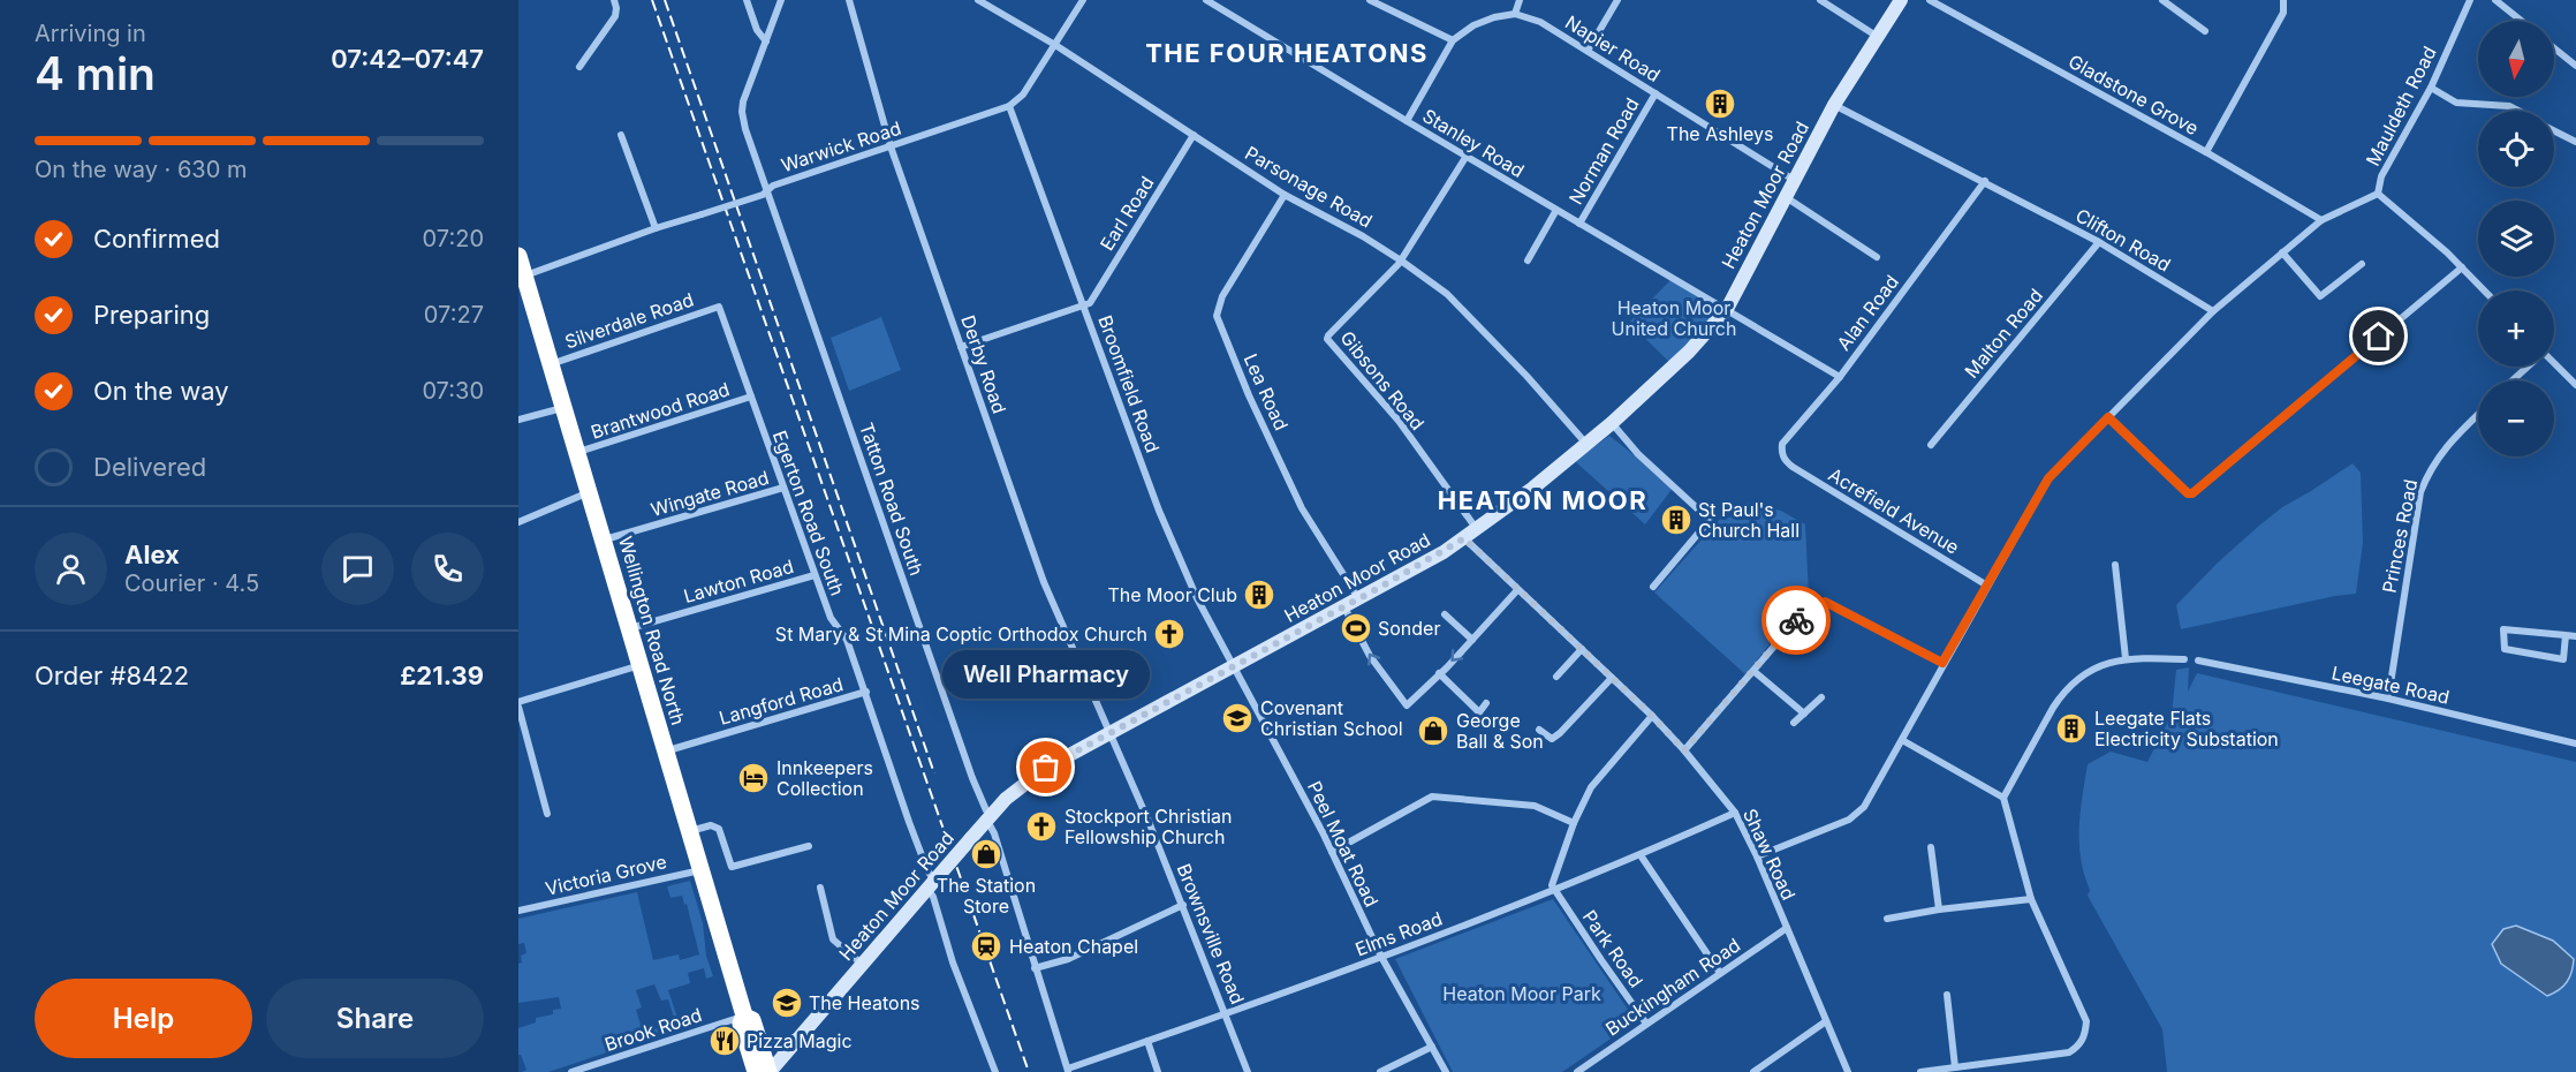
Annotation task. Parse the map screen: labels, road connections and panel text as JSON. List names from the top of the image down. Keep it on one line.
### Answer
{"streets":{"highway":["Wellington Road North"],"main road":["Heaton Moor Road"],"street":["Napier Road","Gladstone Grove","Mauldeth Road","Stanley Road","Warwick Road","Norman Road","Parsonage Road","Earl Road","Clifton Road","Alan Road","Silverdale Road","Malton Road","Derby Road","Gibsons Road","Broomfield Road","Lea Road","Brantwood Road","Wingate Road","Tatton Road South","Acrefield Avenue","Egerton Road South","Princes Road","Lawton Road","Leegate Road","Langford Road","Peel Moat Road","Shaw Road","Victoria Grove","Brownsville Road","Elms Road","Park Road","Buckingham Road","Brook Road"]},"crossings":[["Napier Road","Norman Road"],["Napier Road","Heaton Moor Road"],["Stanley Road","Norman Road"],["Stanley Road","Heaton Moor Road"],["Stanley Road","Alan Road"],["Warwick Road","Parsonage Road"],["Warwick Road","Derby Road"],["Warwick Road","Broomfield Road"],["Warwick Road","Tatton Road South"],["Warwick Road","Wellington Road North"],["Parsonage Road","Heaton Moor Road"],["Parsonage Road","Earl Road"],["Parsonage Road","Gibsons Road"],["Parsonage Road","Lea Road"],["Heaton Moor Road","Clifton Road"],["Heaton Moor Road","Derby Road"],["Heaton Moor Road","Gibsons Road"],["Heaton Moor Road","Broomfield Road"],["Heaton Moor Road","Lea Road"],["Heaton Moor Road","Tatton Road South"],["Heaton Moor Road","Egerton Road South"],["Heaton Moor Road","Wellington Road North"],["Heaton Moor Road","Peel Moat Road"],["Heaton Moor Road","Shaw Road"],["Heaton Moor Road","Brownsville Road"],["Earl Road","Broomfield Road"],["Clifton Road","Alan Road"],["Clifton Road","Malton Road"],["Alan Road","Acrefield Avenue"],["Silverdale Road","Egerton Road South"],["Silverdale Road","Wellington Road North"],["Derby Road","Brownsville Road"],["Gibsons Road","Shaw Road"],["Broomfield Road","Peel Moat Road"],["Brantwood Road","Egerton Road South"],["Brantwood Road","Wellington Road North"],["Wingate Road","Egerton Road South"],["Wingate Road","Wellington Road North"],["Tatton Road South","Elms Road"],["Egerton Road South","Lawton Road"],["Egerton Road South","Langford Road"],["Princes Road","Leegate Road"],["Lawton Road","Wellington Road North"],["Wellington Road North","Langford Road"],["Wellington Road North","Victoria Grove"],["Wellington Road North","Brook Road"],["Peel Moat Road","Elms Road"],["Shaw Road","Elms Road"],["Shaw Road","Buckingham Road"],["Brownsville Road","Elms Road"],["Elms Road","Park Road"],["Park Road","Buckingham Road"]],"districts":["THE FOUR HEATONS","HEATON MOOR"],"parks":["Heaton Moor United Church","Heaton Moor Park"],"places":{"building":["The Ashleys","St Paul's Church Hall","The Moor Club","Leegate Flats Electricity Substation"],"sports":["Sonder"],"church":["St Mary & St Mina Coptic Orthodox Church","Stockport Christian Fellowship Church"],"school or university":["Covenant Christian School","The Heatons"],"shop":["George Ball & Son","The Station Store"],"other":["Well Pharmacy"],"hotel":["Innkeepers Collection"],"station":["Heaton Chapel"],"restaurant":["Pizza Magic"]},"north":"bottom","page":{"heading":["4 min","Arriving in","07:42–07:47"],"panel":["Alex","Courier · 4.5","Order #8422","£21.39"],"map_buttons":["+","−"],"bar":"On the way · 630 m","list":[["Confirmed","07:20"],["Preparing","07:27"],["On the way","07:30"],"Delivered"],"bubble":"Well Pharmacy","buttons":["Help","Share"]}}
